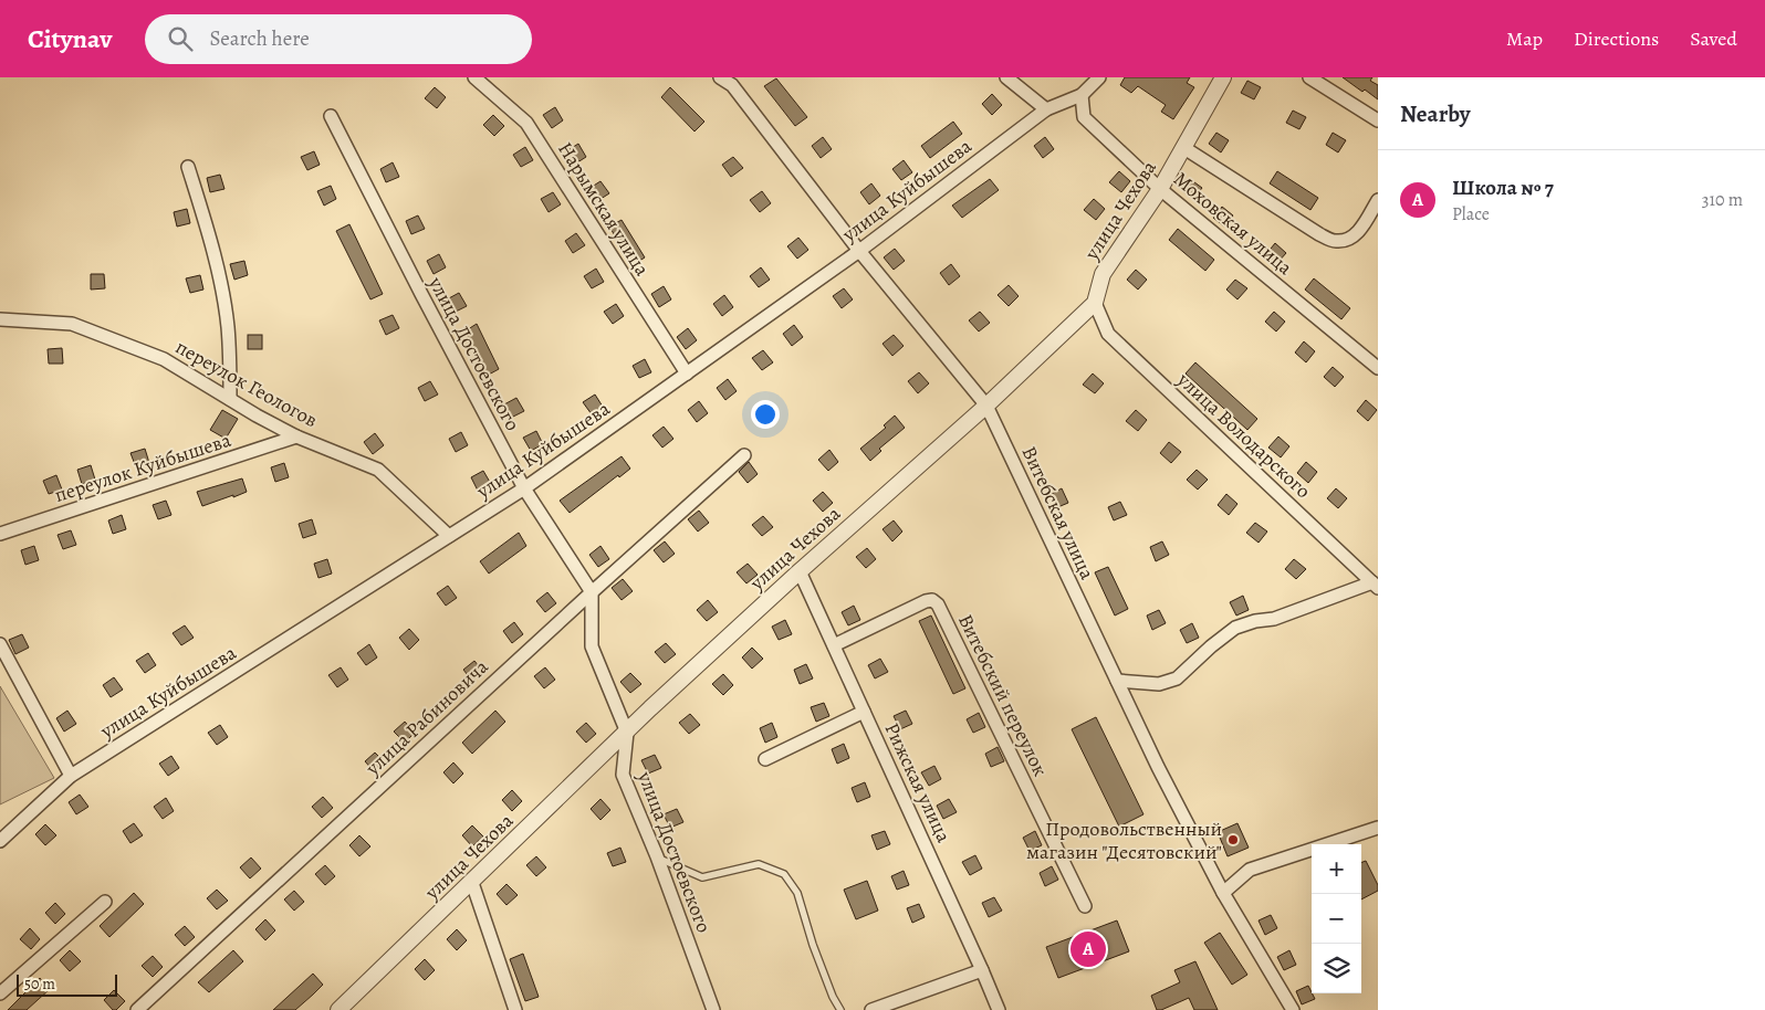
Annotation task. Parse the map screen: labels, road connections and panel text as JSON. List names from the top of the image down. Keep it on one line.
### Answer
{"streets":{"street":["улица Куйбышева","Нарымская улица","улица Чехова","Моховская улица","улица Достоевского","переулок Геологов","улица Володарского","переулок Куйбышева","Витебская улица","Витебский переулок","улица Рабиновича","Рижская улица"]},"crossings":[["улица Куйбышева","Нарымская улица"],["улица Куйбышева","Моховская улица"],["улица Куйбышева","улица Достоевского"],["улица Куйбышева","переулок Геологов"],["улица Куйбышева","Витебская улица"],["улица Чехова","Моховская улица"],["улица Чехова","улица Достоевского"],["улица Чехова","улица Володарского"],["улица Чехова","Витебская улица"],["улица Чехова","Рижская улица"],["улица Достоевского","улица Рабиновича"],["переулок Геологов","переулок Куйбышева"],["Витебский переулок","Рижская улица"]],"places":["Продовольственный магазин \"Деcятовский\""],"scale_bar":"50 m","page":{"header":"Citynav","search":"Search here","nav":["Map","Directions","Saved"],"heading":"Nearby","list":[{"mark":"A","name":"Школа № 7","note":"Place","value":"310 m"}],"map_buttons":["+","−"],"pins":"A","scale":"50 m"}}
